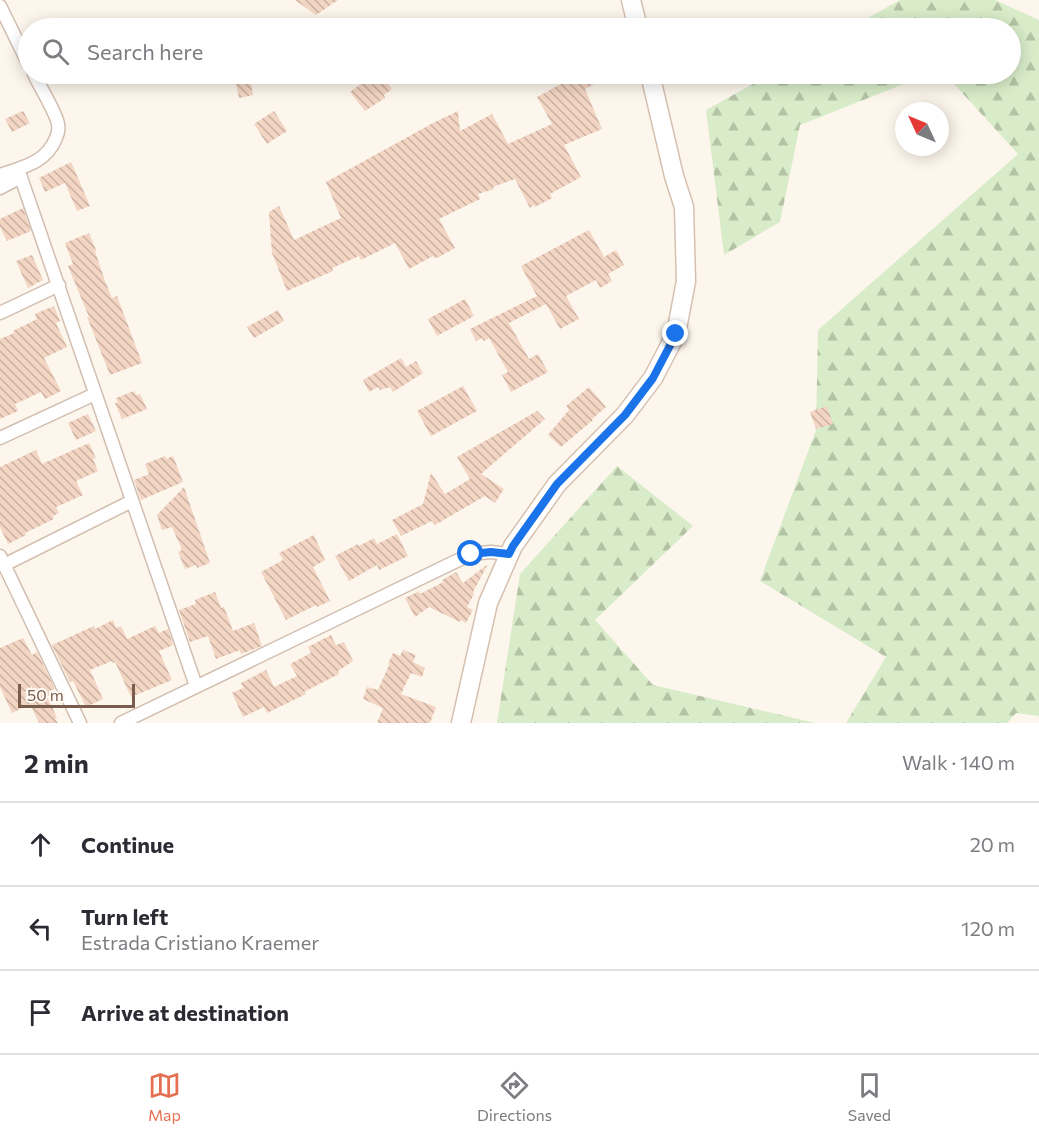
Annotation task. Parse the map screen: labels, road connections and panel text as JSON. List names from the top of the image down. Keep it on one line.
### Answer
{"scale_bar":"50 m","north":"top left","page":{"search":"Search here","scale":"50 m","heading":["2 min","Walk · 140 m"],"list":[["Continue","20 m"],["Turn left","Estrada Cristiano Kraemer","120 m"],"Arrive at destination"],"nav":["Map","Directions","Saved"]}}
